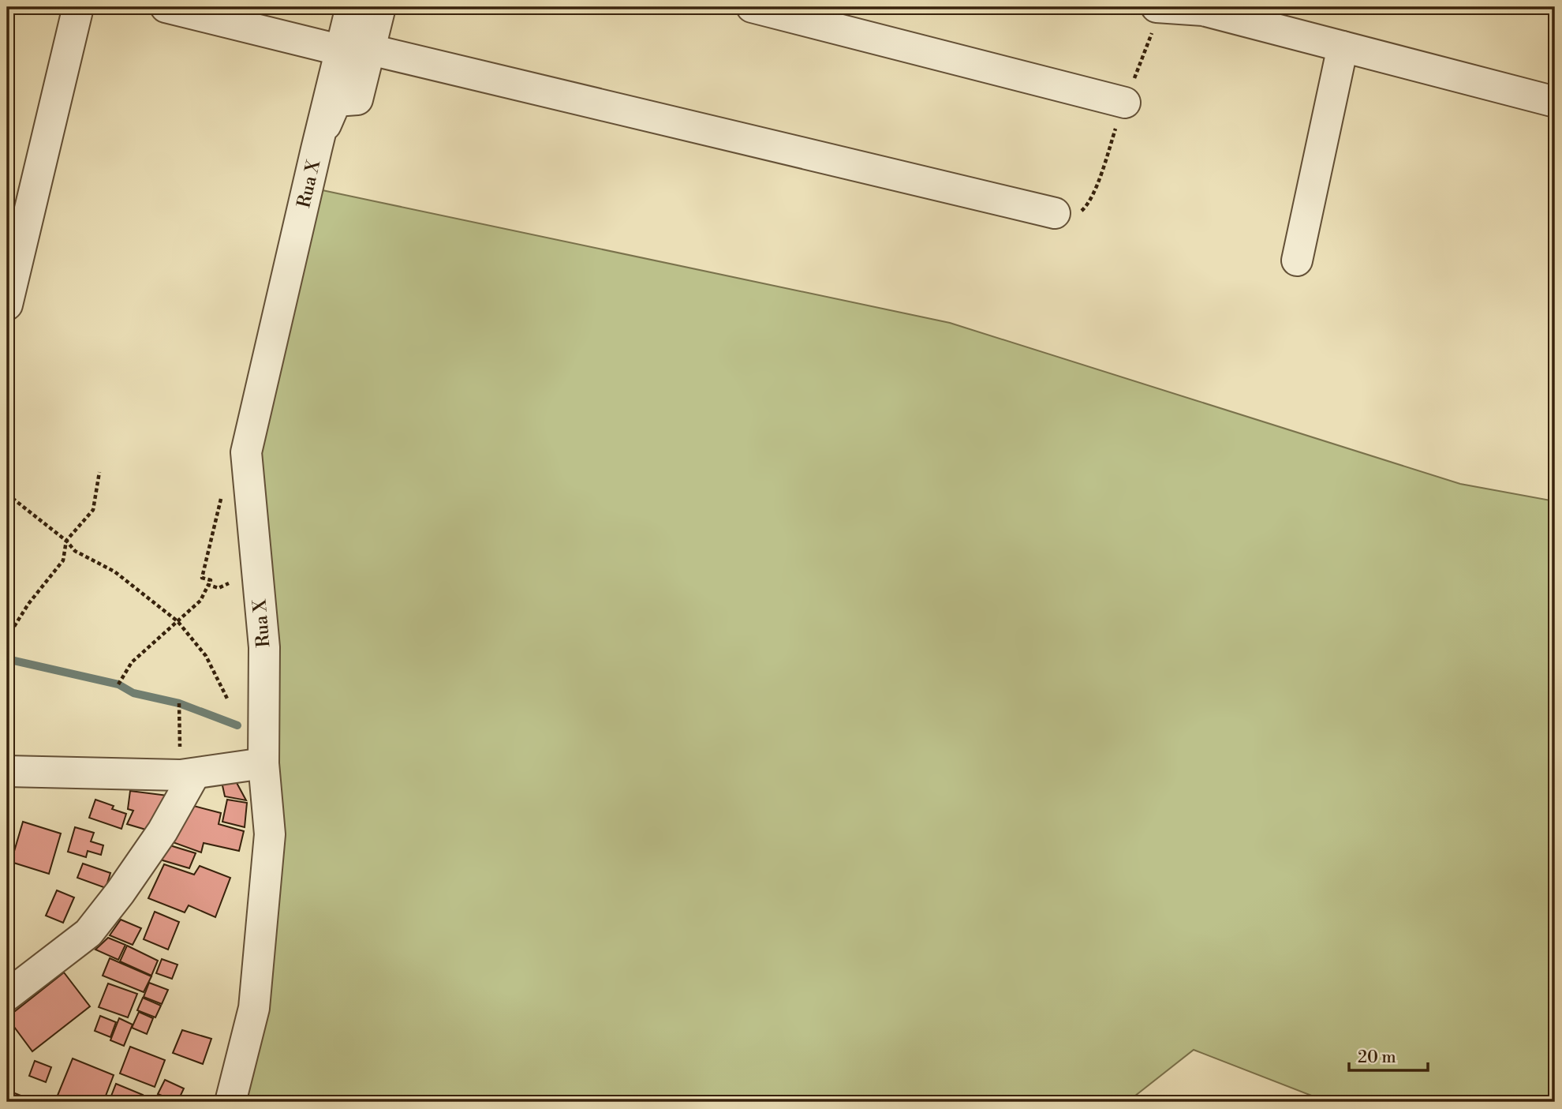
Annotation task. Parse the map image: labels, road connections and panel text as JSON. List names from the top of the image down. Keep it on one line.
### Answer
{"streets":{"street":["Rua X"]},"scale_bar":"20 m"}
